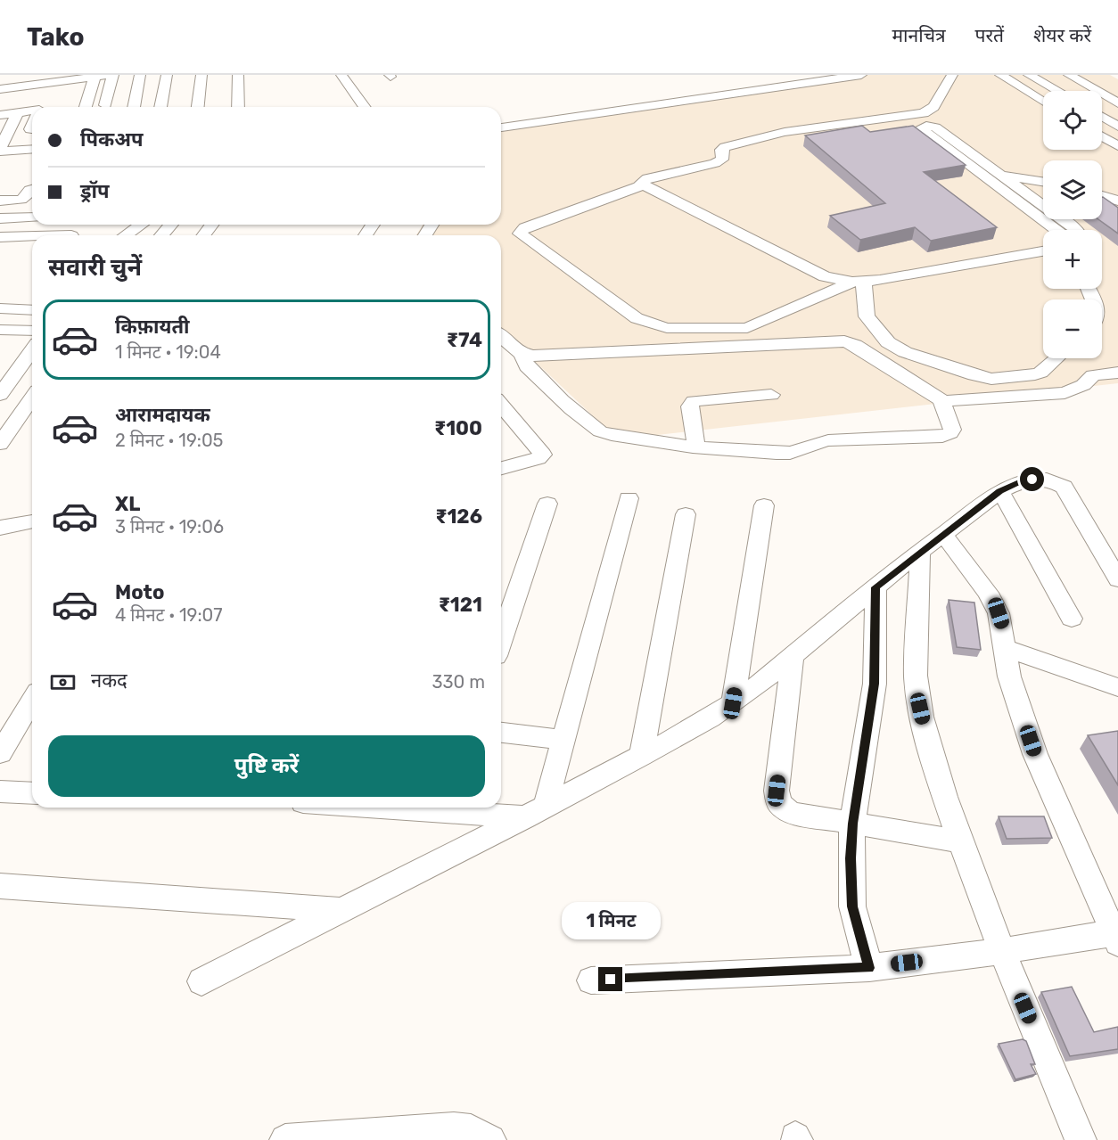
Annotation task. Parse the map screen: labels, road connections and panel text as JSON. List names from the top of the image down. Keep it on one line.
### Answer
{"page":{"header":"Tako","nav":["मानचित्र","परतें","शेयर करें"],"map_buttons":["+","−"],"banner":["पिकअप","ड्रॉप"],"heading":"सवारी चुनें","list":[{"name":"किफ़ायती","note":"1 मिनट · 19:04","value":"₹74"},{"name":"आरामदायक","note":"2 मिनट · 19:05","value":"₹100"},{"name":"XL","note":"3 मिनट · 19:06","value":"₹126"},{"name":"Moto","note":"4 मिनट · 19:07","value":"₹121"}],"pay":["नकद","330 m"],"buttons":"पुष्टि करें","bubble":"1 मिनट"}}
